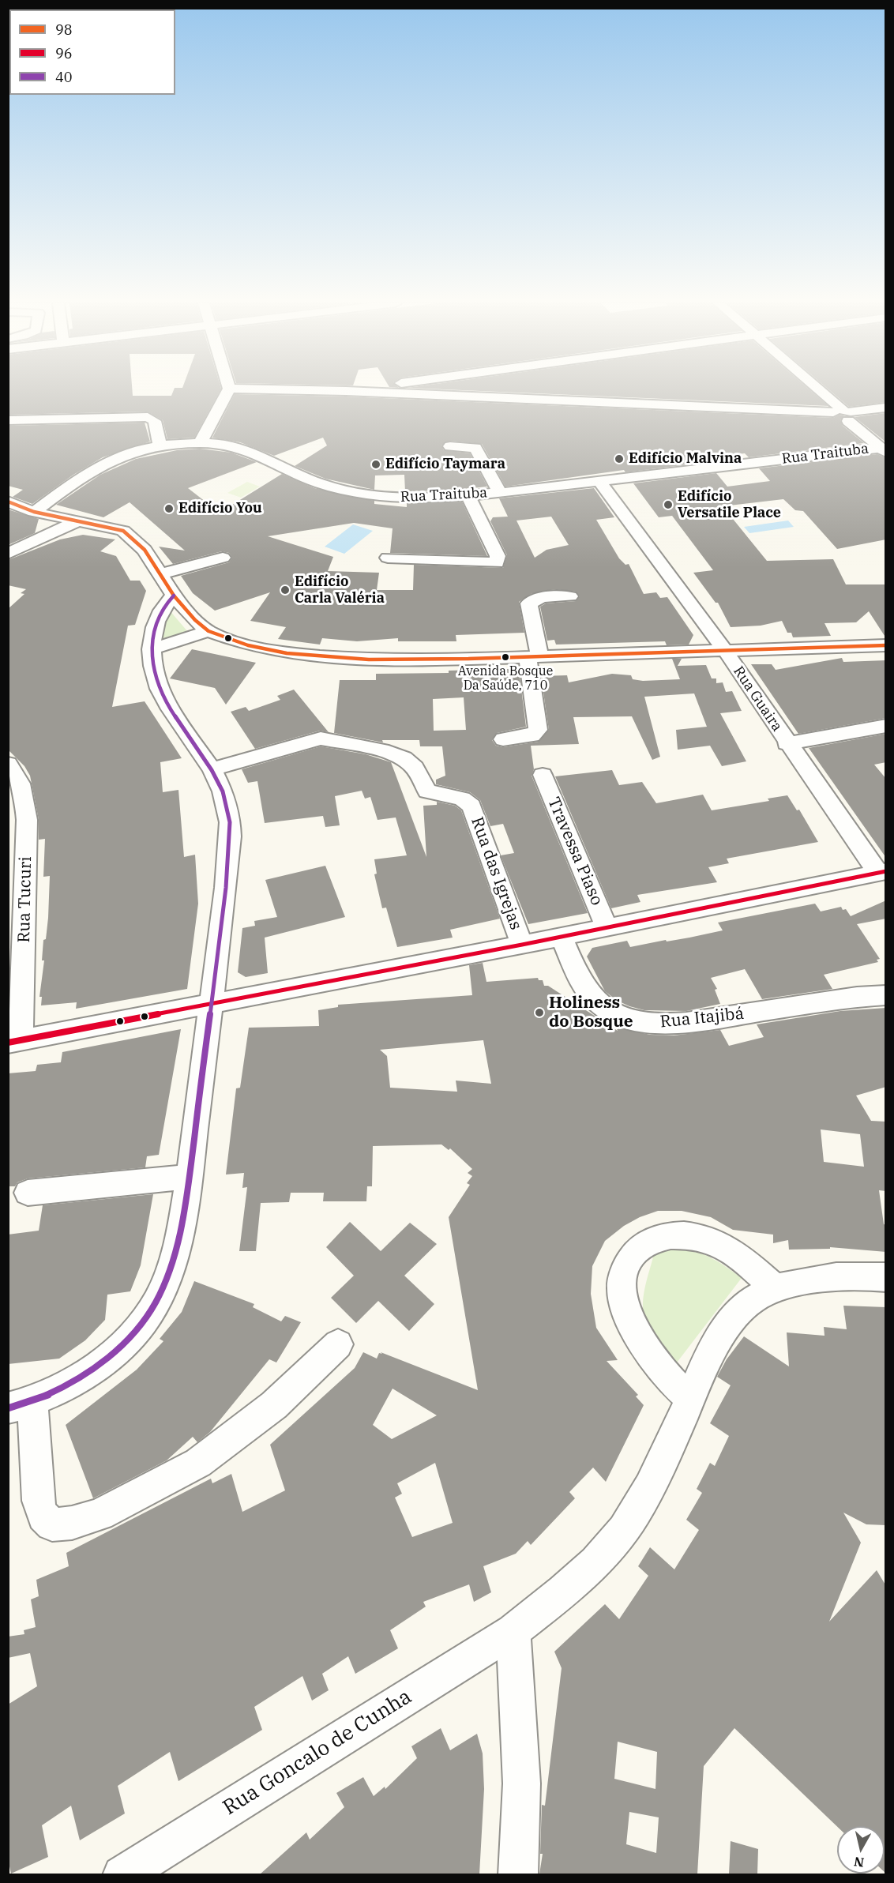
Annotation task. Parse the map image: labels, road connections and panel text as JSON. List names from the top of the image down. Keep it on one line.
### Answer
{"streets":{"street":["Rua Traituba","Rua Guaira","Travessa Piaso","Rua das Igrejas","Rua Tucuri","Rua Itajibá","Rua Goncalo de Cunha"]},"crossings":[["Rua Traituba","Rua Guaira"]],"places":["Edifício Malvina","Edifício Taymara","Edifício Versatile Place","Edifício You","Edifício Carla Valéria","Avenida Bosque Da Saúde, 710","Holiness do Bosque"],"lines":["transit line 98","transit line 40","transit line 96"],"legend":["98","96","40"],"north":"bottom"}
